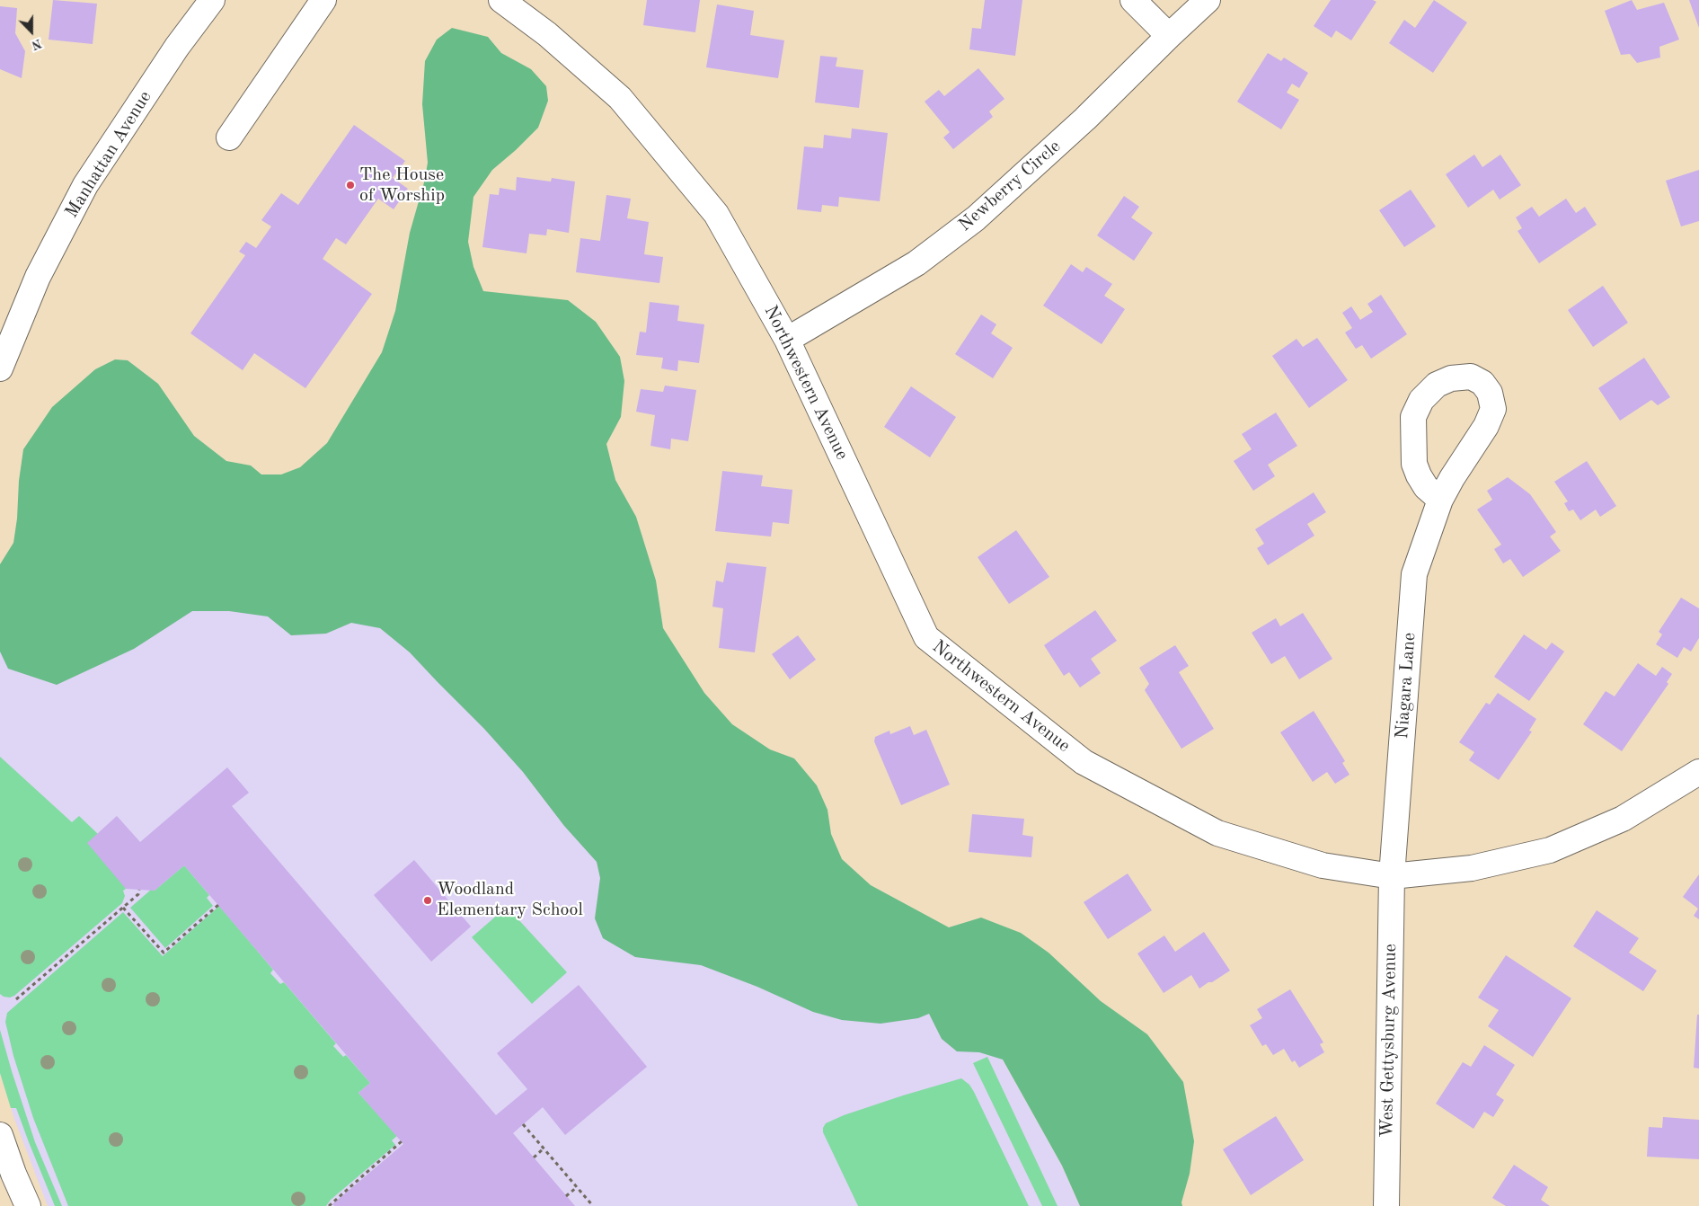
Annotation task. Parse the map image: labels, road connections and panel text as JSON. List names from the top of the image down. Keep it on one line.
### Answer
{"streets":{"street":["Manhattan Avenue","Newberry Circle","Northwestern Avenue","Niagara Lane","West Gettysburg Avenue"]},"crossings":[["Newberry Circle","Northwestern Avenue"],["Northwestern Avenue","Niagara Lane"],["Northwestern Avenue","West Gettysburg Avenue"],["Niagara Lane","West Gettysburg Avenue"]],"places":["The House of Worship","Woodland Elementary School"],"north":"bottom"}
